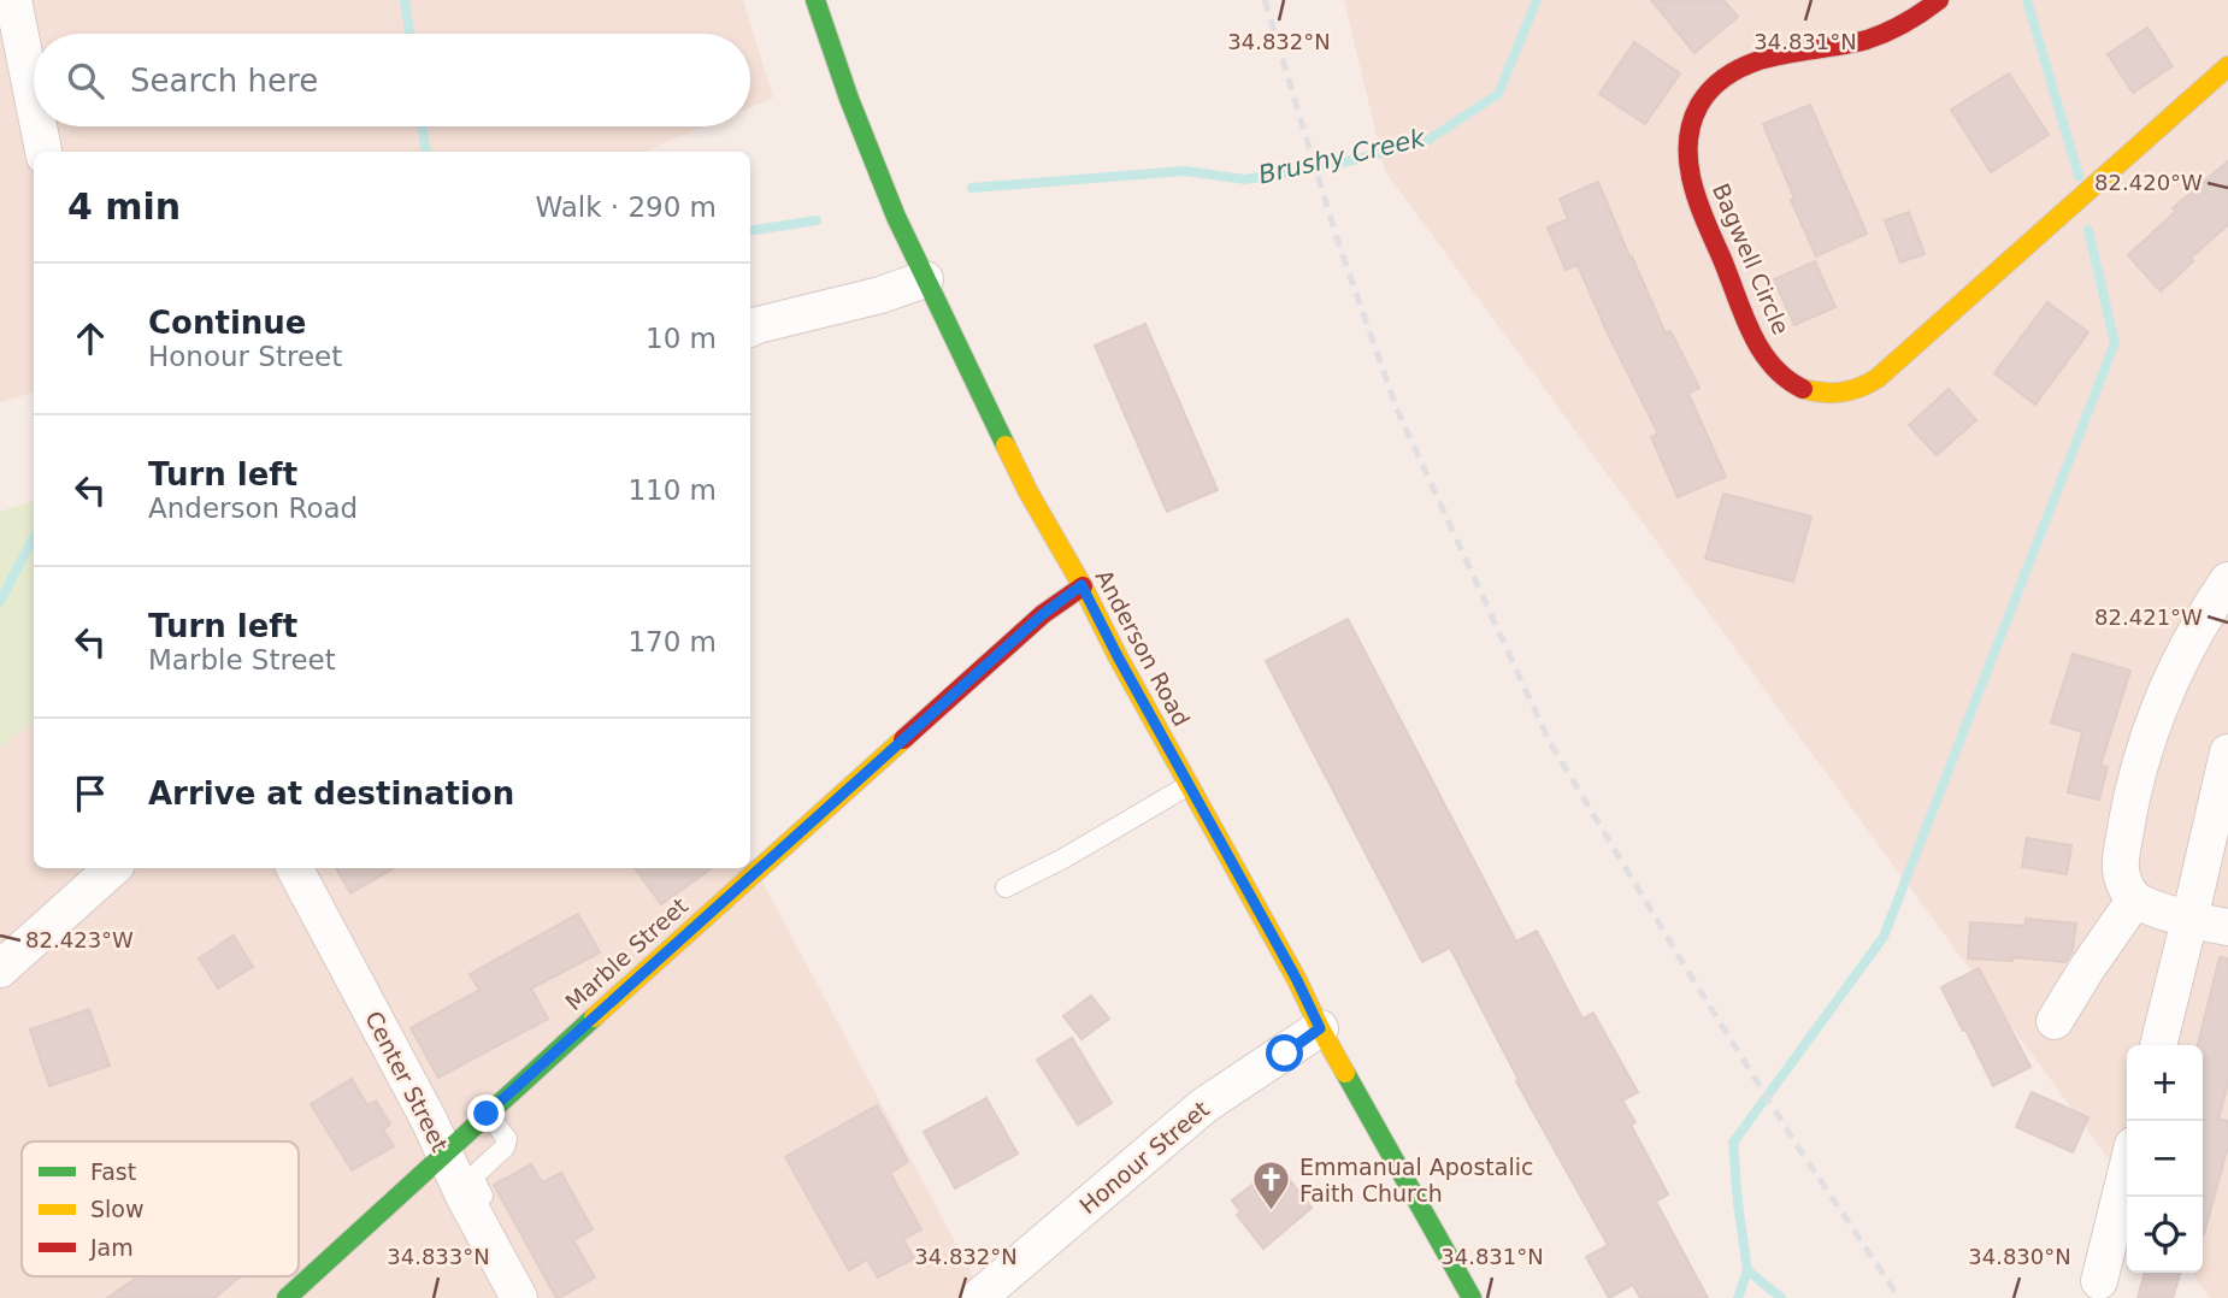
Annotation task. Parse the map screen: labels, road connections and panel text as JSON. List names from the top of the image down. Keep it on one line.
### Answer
{"streets":{"street":["Bagwell Circle","Anderson Road","Marble Street","Center Street","Honour Street"]},"crossings":[["Anderson Road","Marble Street"],["Anderson Road","Honour Street"],["Marble Street","Center Street"]],"water":["Brushy Creek"],"places":{"church":["Emmanual Apostalic Faith Church"]},"legend":["Fast","Slow","Jam"],"page":{"search":"Search here","heading":["4 min","Walk · 290 m"],"list":[["Continue","Honour Street","10 m"],["Turn left","Anderson Road","110 m"],["Turn left","Marble Street","170 m"],"Arrive at destination"],"map_buttons":["+","−"]},"coordinates":["34.832°N","34.831°N","82.420°W","82.421°W","82.423°W","34.833°N","34.830°N"]}
